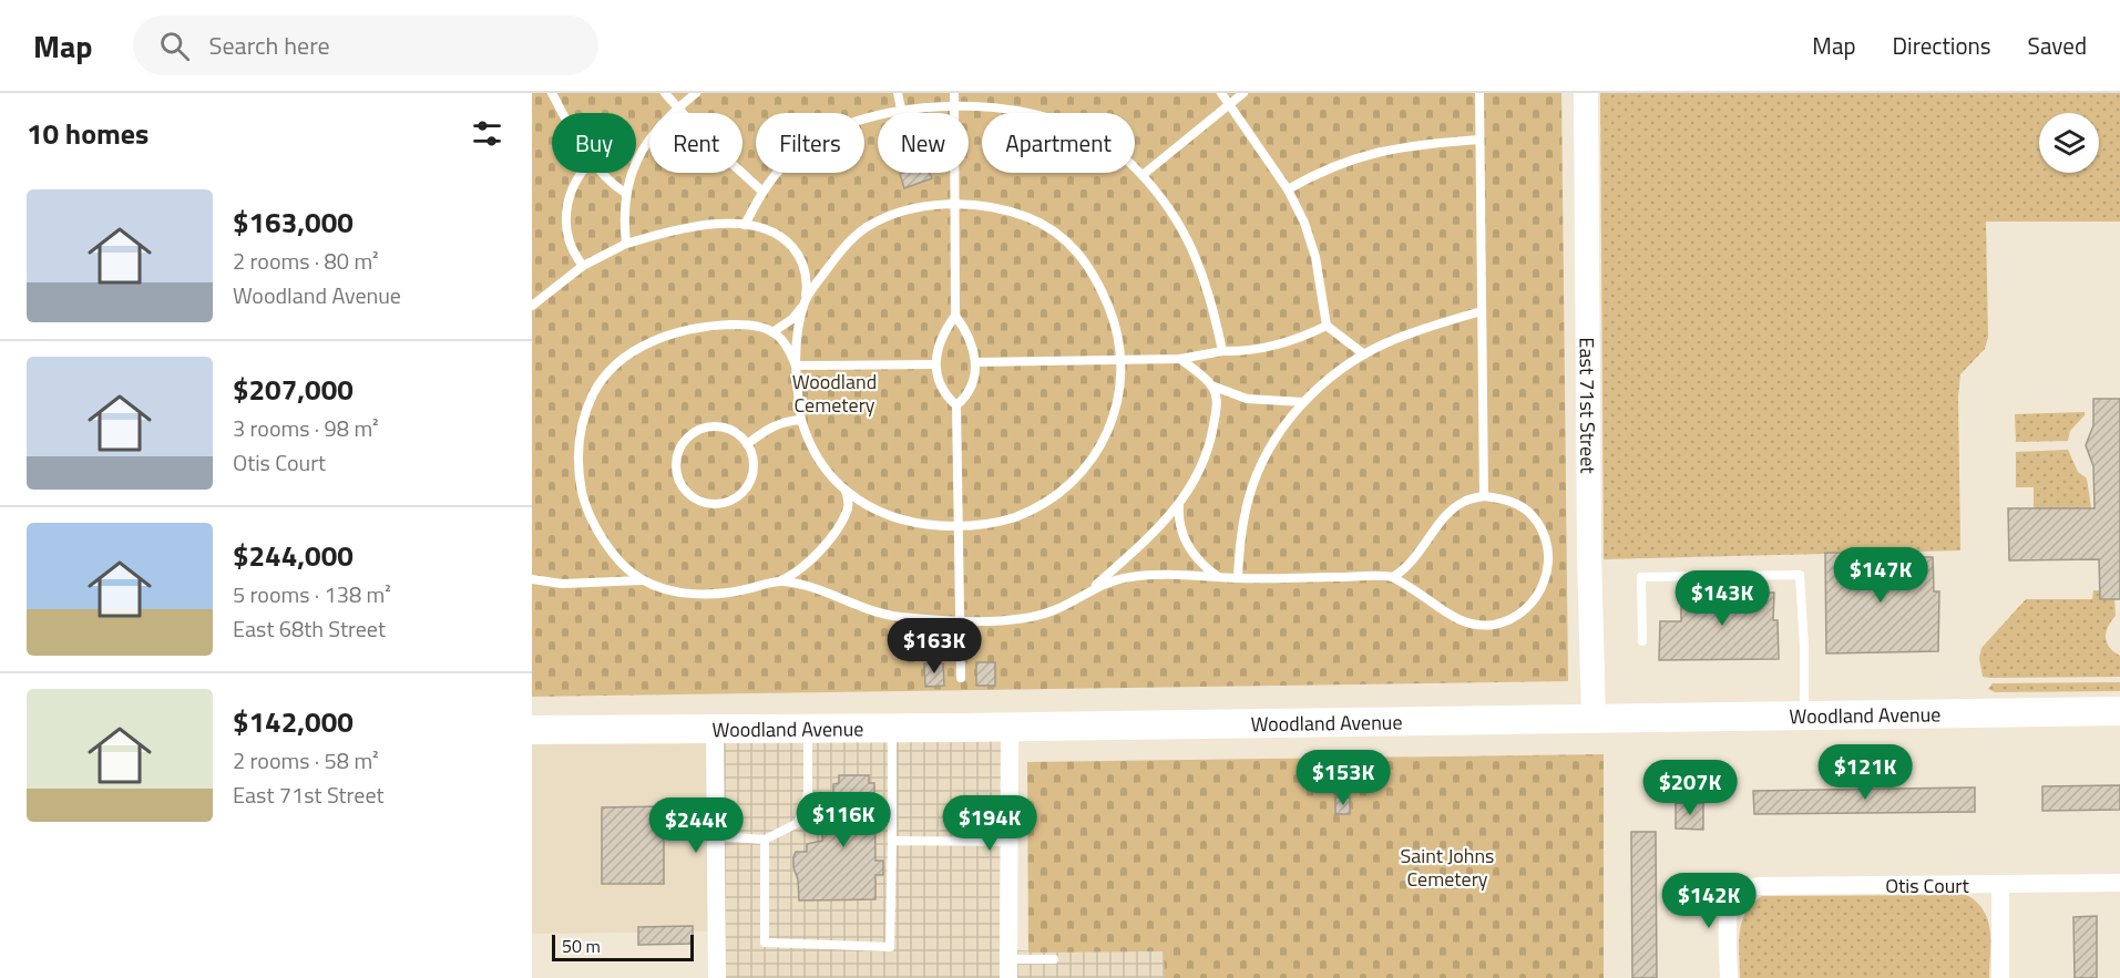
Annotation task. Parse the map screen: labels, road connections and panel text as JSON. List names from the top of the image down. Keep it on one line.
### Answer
{"streets":{"main road":["Woodland Avenue"],"street":["East 71st Street","Otis Court"]},"crossings":[["East 71st Street","Woodland Avenue"]],"parks":["Woodland Cemetery","Saint Johns Cemetery"],"scale_bar":"50 m","page":{"header":"Map","search":"Search here","nav":["Map","Directions","Saved"],"heading":"10 homes","chip":["Buy","Rent","Filters","New","Apartment"],"list":[{"name":"$163,000","note":"2 rooms · 80 m² · Woodland Avenue"},{"name":"$207,000","note":"3 rooms · 98 m² · Otis Court"},{"name":"$244,000","note":"5 rooms · 138 m² · East 68th Street"},{"name":"$142,000","note":"2 rooms · 58 m² · East 71st Street"}],"price":["$147K","$143K","$163K","$121K","$153K","$207K","$116K","$194K","$244K","$142K"],"scale":"50 m"}}
